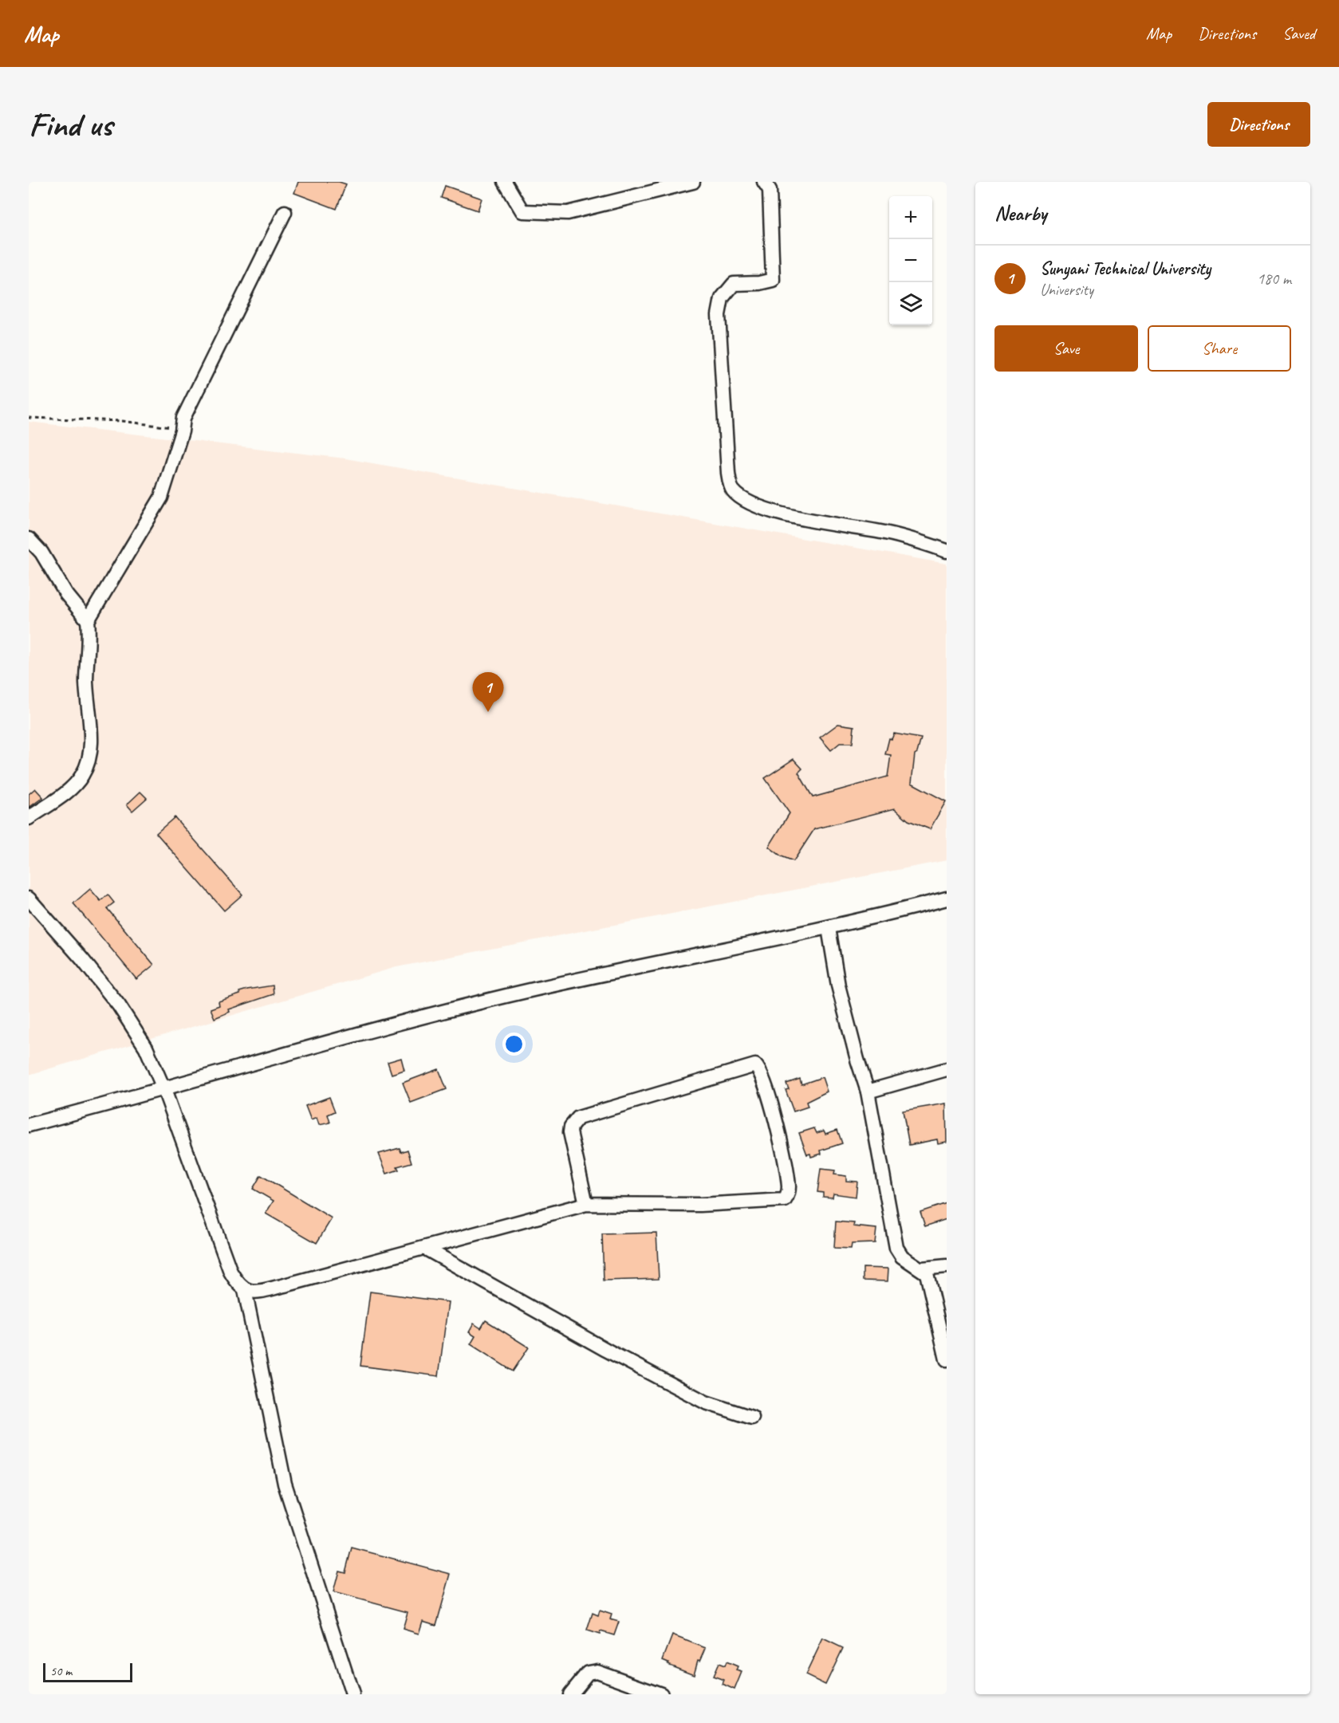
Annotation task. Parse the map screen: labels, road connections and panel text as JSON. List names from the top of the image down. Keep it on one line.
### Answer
{"scale_bar":"50 m","page":{"header":"Map","nav":["Map","Directions","Saved"],"buttons":["Directions",["Save","Share"]],"title":"Find us","heading":"Nearby","map_buttons":["+","−"],"list":[{"mark":"1","name":"Sunyani Technical University","note":"University","value":"180 m"}],"pins":"1","scale":"50 m"}}
